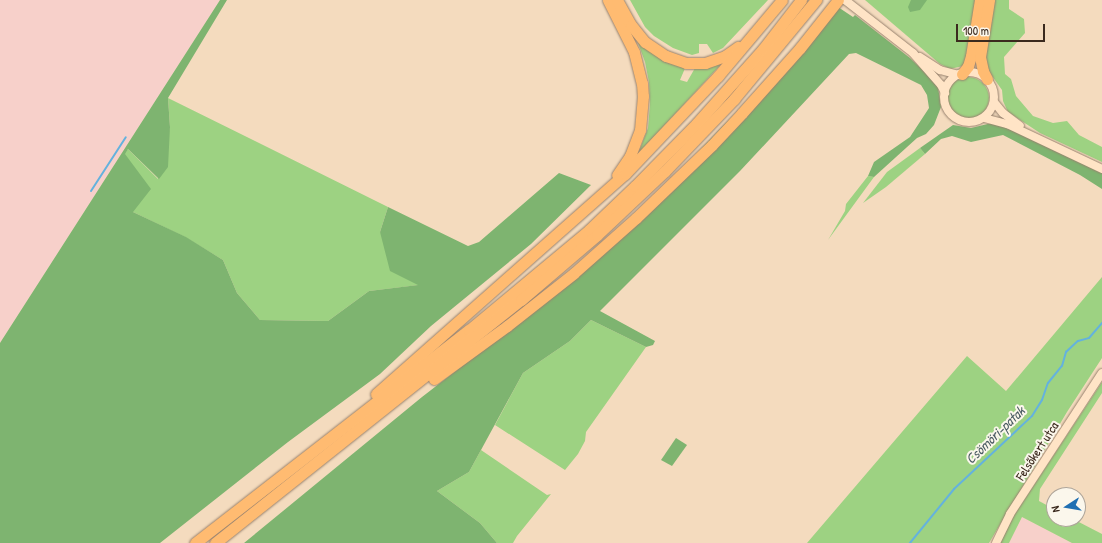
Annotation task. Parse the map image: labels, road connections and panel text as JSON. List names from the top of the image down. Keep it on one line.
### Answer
{"streets":{"main road":["Felsőkert utca"]},"water":["Csömöri-patak"],"scale_bar":"100 m","north":"left"}
